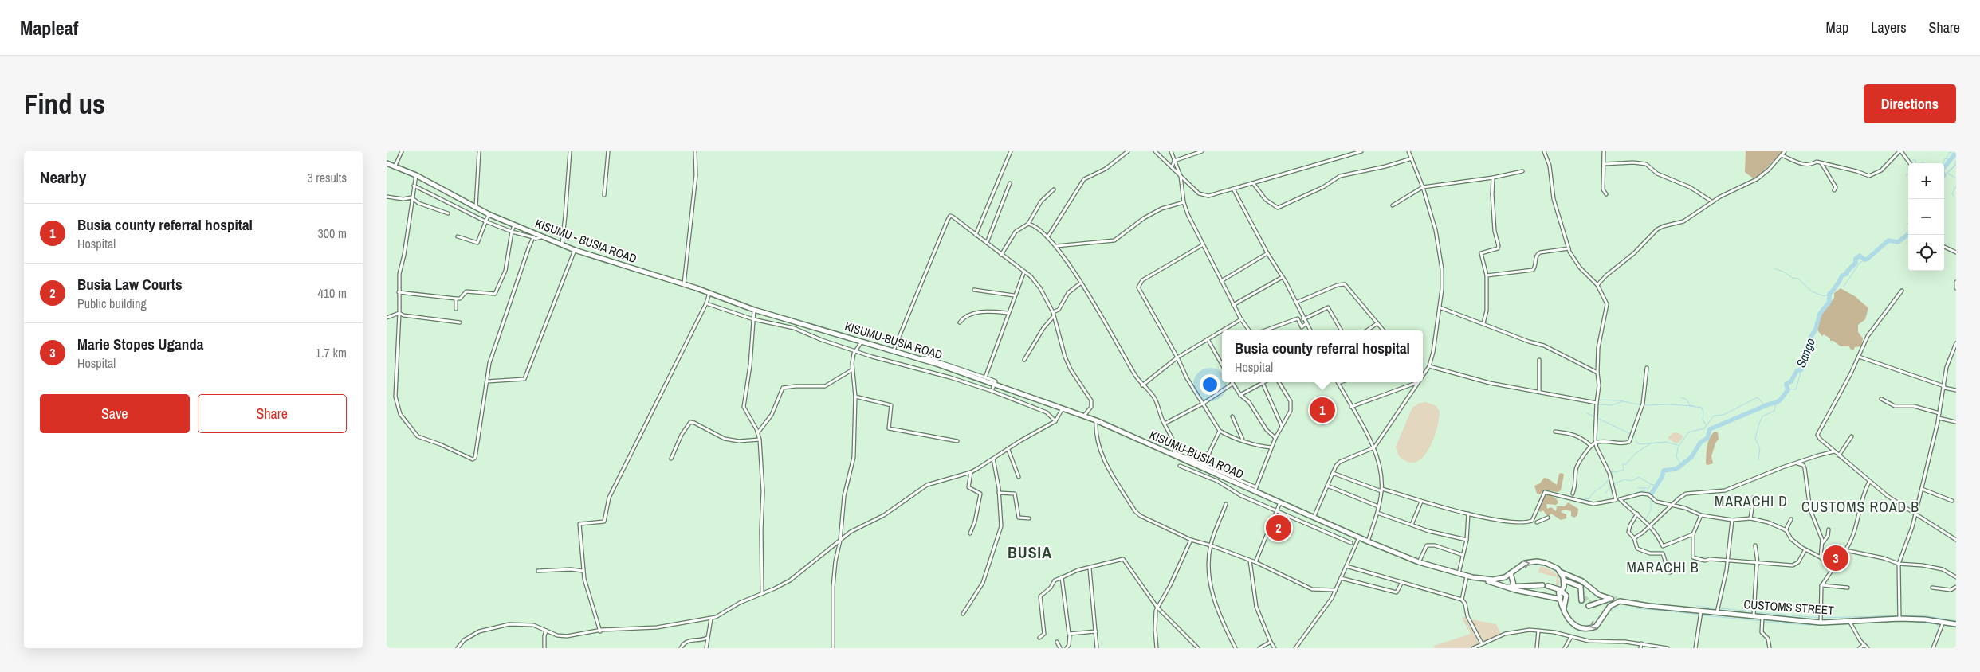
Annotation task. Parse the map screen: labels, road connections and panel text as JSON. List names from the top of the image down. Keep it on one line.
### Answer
{"streets":{"highway":["KISUMU - BUSIA ROAD","KISUMU-BUSIA ROAD","CUSTOMS STREET"]},"crossings":[["KISUMU - BUSIA ROAD","KISUMU-BUSIA ROAD"],["KISUMU-BUSIA ROAD","CUSTOMS STREET"]],"districts":["MARACHI D","CUSTOMS ROAD B","BUSIA","MARACHI B"],"water":["Sango"],"page":{"header":"Mapleaf","nav":["Map","Layers","Share"],"buttons":["Directions",["Save","Share"]],"title":"Find us","heading":["Nearby","3 results"],"map_buttons":["+","−"],"list":[{"mark":"1","name":"Busia county referral hospital","note":"Hospital","value":"300 m"},{"mark":"2","name":"Busia Law Courts","note":"Public building","value":"410 m"},{"mark":"3","name":"Marie Stopes Uganda","note":"Hospital","value":"1.7 km"}],"popup":["Busia county referral hospital","Hospital"],"pins":["1","2","3"]}}
